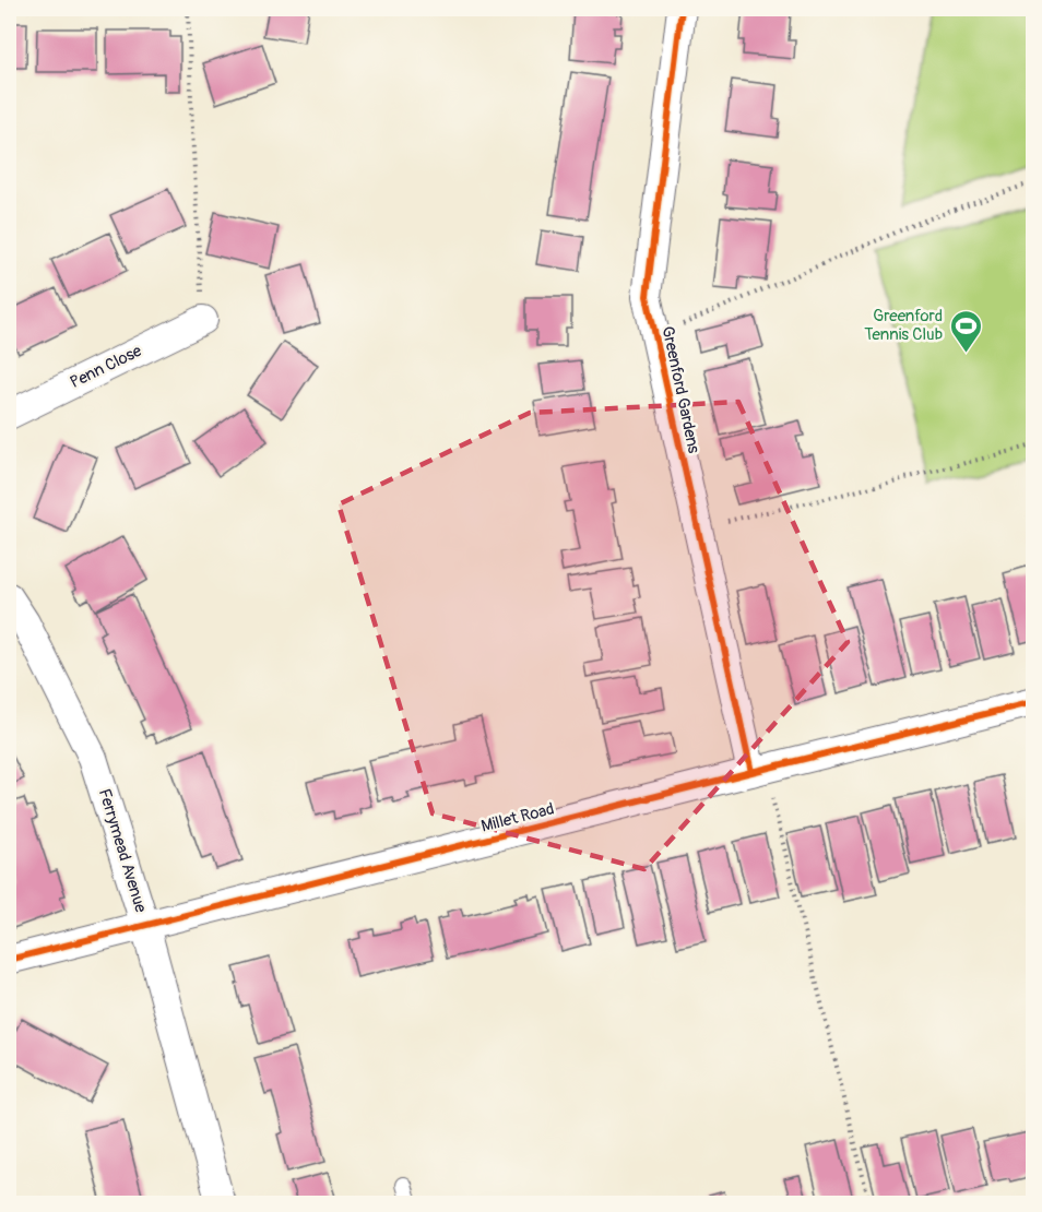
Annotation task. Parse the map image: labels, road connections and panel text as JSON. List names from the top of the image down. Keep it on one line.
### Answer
{"streets":{"street":["Penn Close","Greenford Gardens","Millet Road","Ferrymead Avenue"]},"crossings":[["Greenford Gardens","Millet Road"],["Millet Road","Ferrymead Avenue"]],"places":{"sports":["Greenford Tennis Club"]}}
